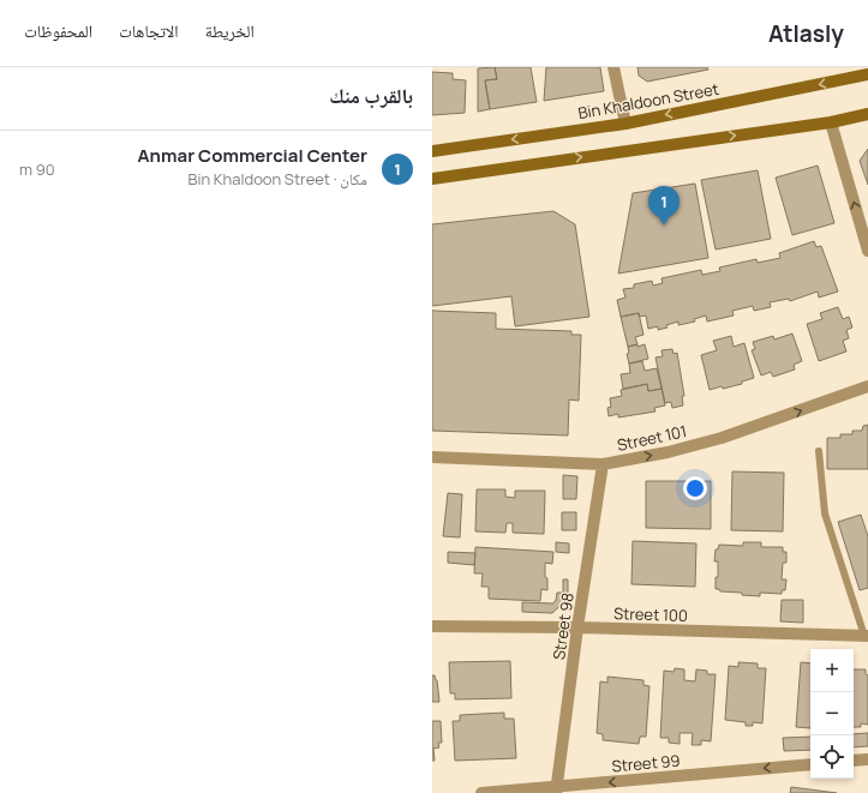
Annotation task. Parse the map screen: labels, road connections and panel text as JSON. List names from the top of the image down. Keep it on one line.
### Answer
{"streets":{"street":["Bin Khaldoon Street","Street 101","Street 100","Street 98","Street 99"]},"crossings":[["Street 101","Street 98"],["Street 100","Street 98"],["Street 98","Street 99"]],"one_way":["Street 101","Street 99"],"page":{"header":"Atlasly","nav":["الخريطة","الاتجاهات","المحفوظات"],"heading":"بالقرب منك","list":[{"mark":"1","name":"Anmar Commercial Center","note":"مكان · Bin Khaldoon Street","value":"90 m"}],"pins":"1","map_buttons":["+","−"]}}
